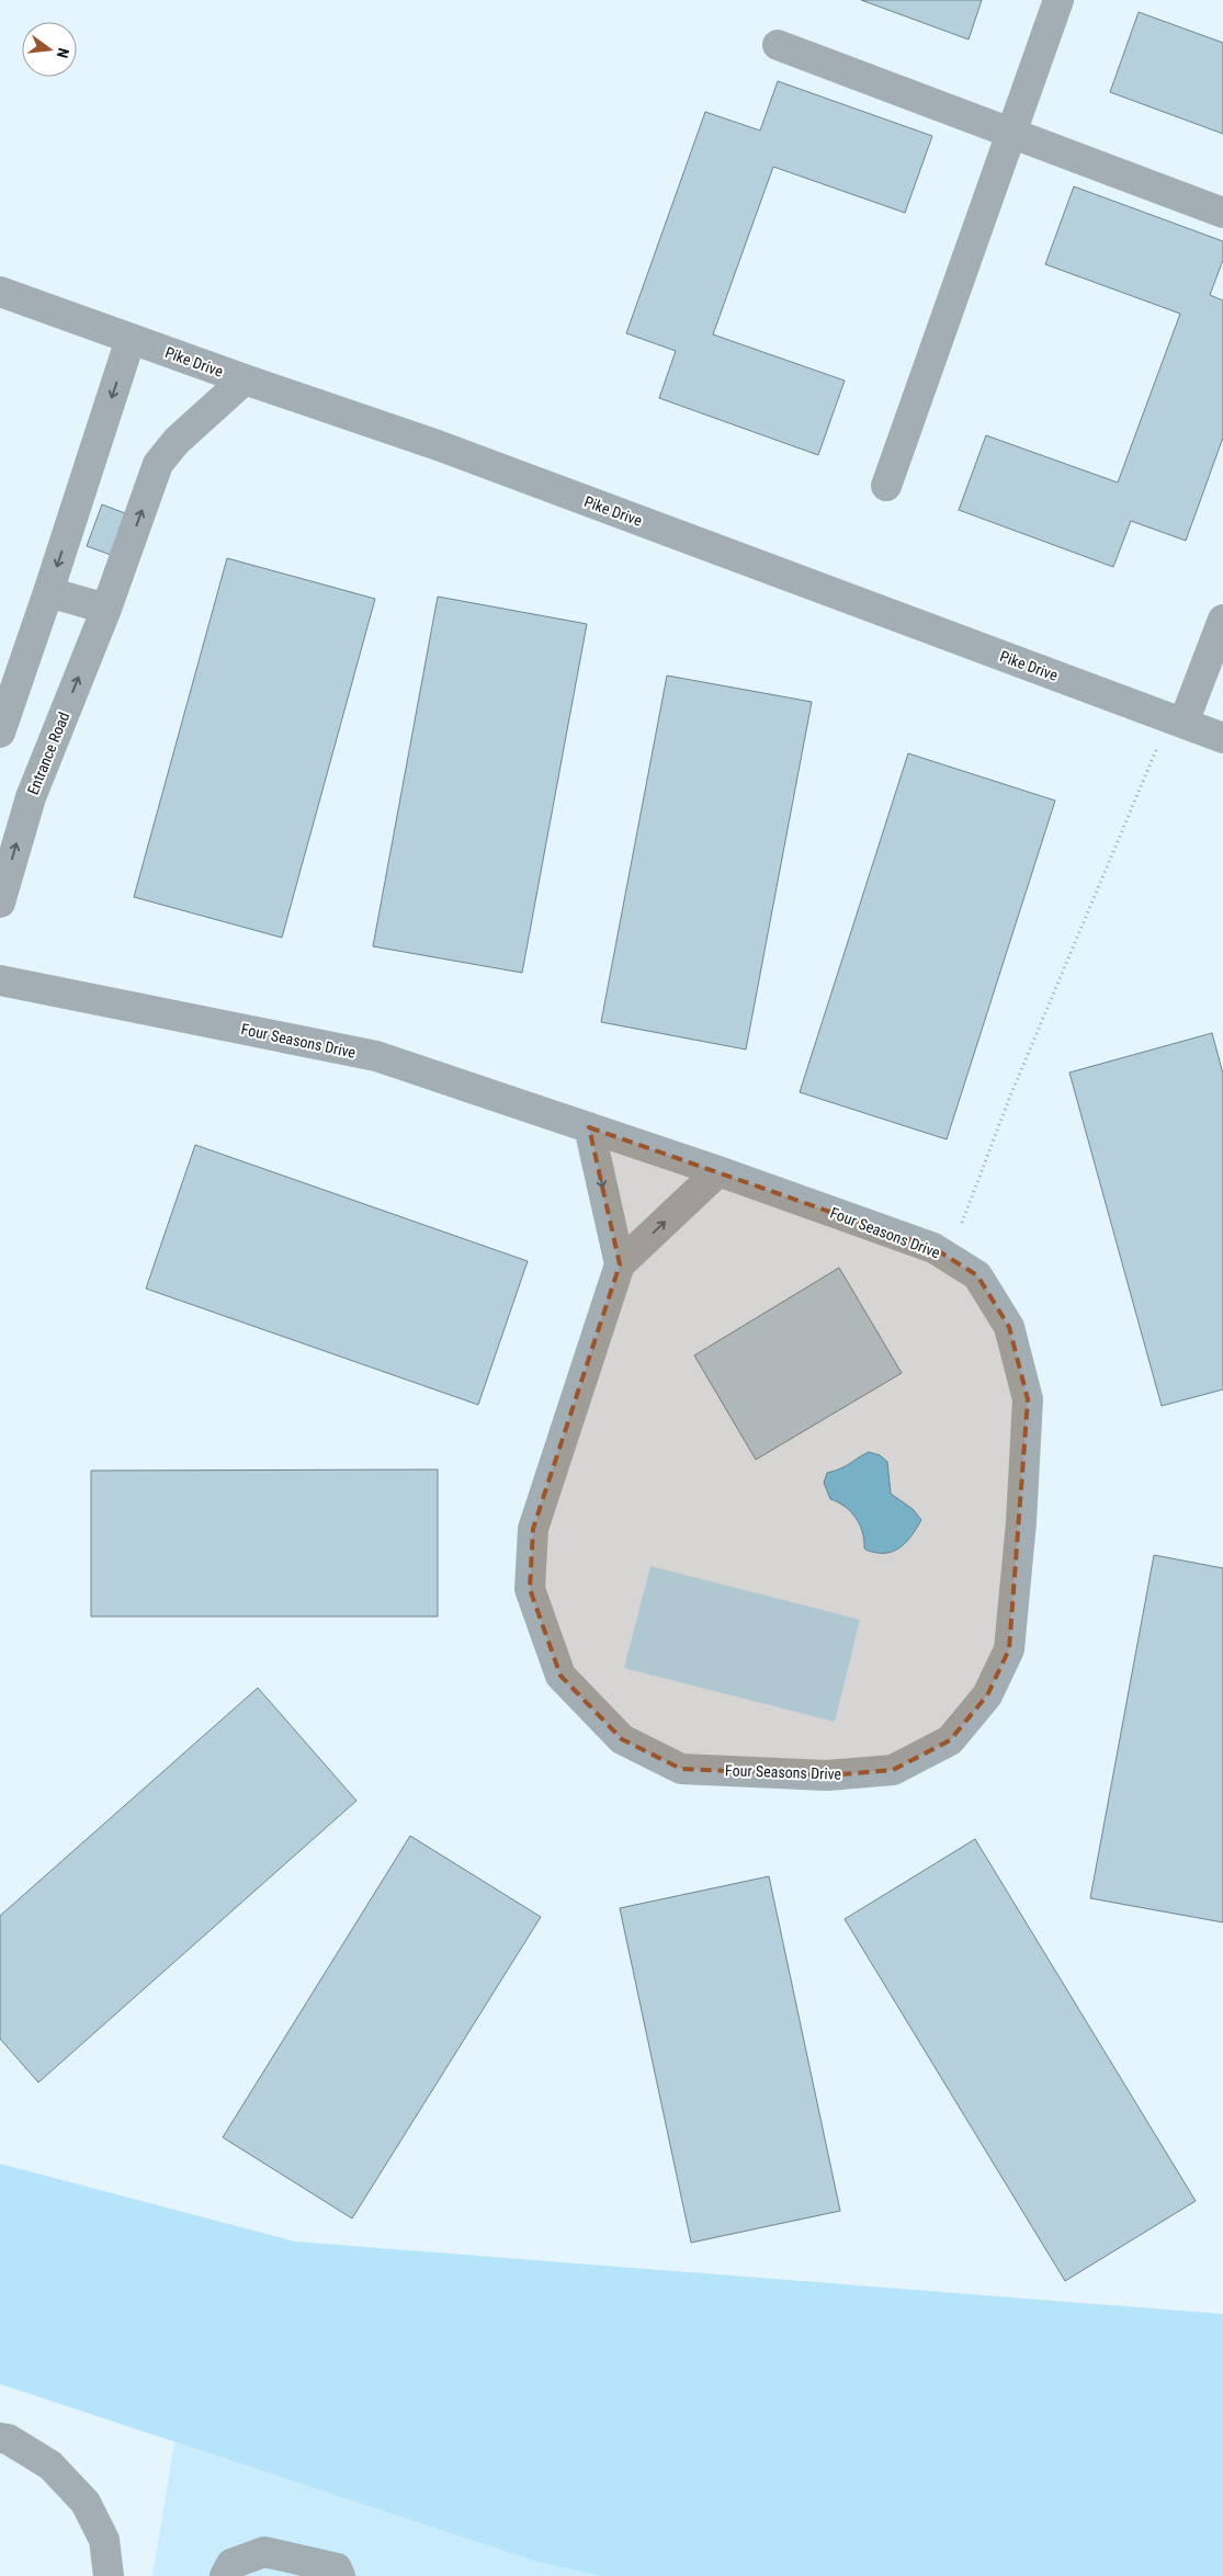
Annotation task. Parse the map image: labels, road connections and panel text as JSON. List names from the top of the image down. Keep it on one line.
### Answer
{"streets":{"street":["Pike Drive","Entrance Road","Four Seasons Drive"]},"crossings":[["Pike Drive","Entrance Road"]],"north":"right"}
